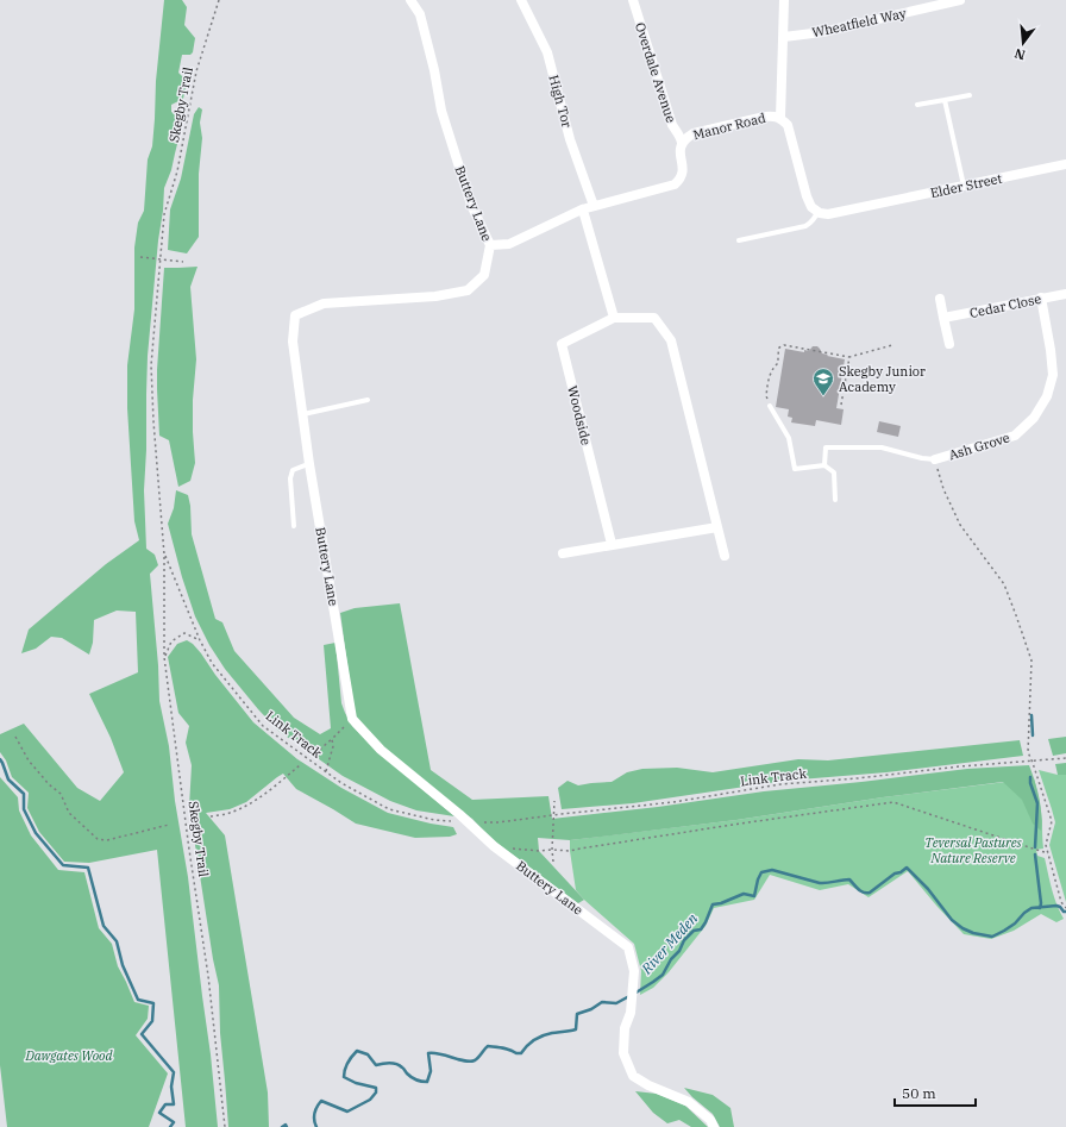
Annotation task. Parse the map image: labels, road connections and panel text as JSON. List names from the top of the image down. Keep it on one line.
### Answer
{"streets":{"street":["Wheatfield Way","Overdale Avenue","High Tor","Manor Road","Elder Street","Buttery Lane","Cedar Close","Woodside","Ash Grove"],"path":["Skegby Trail","Link Track"]},"crossings":[["Overdale Avenue","Manor Road"],["High Tor","Manor Road"],["Skegby Trail","Link Track"],["Manor Road","Elder Street"],["Manor Road","Buttery Lane"],["Cedar Close","Ash Grove"]],"water":["River Meden"],"parks":["Teversal Pastures Nature Reserve","Dawgates Wood"],"places":{"school or university":["Skegby Junior Academy"]},"scale_bar":"50 m","north":"bottom"}
